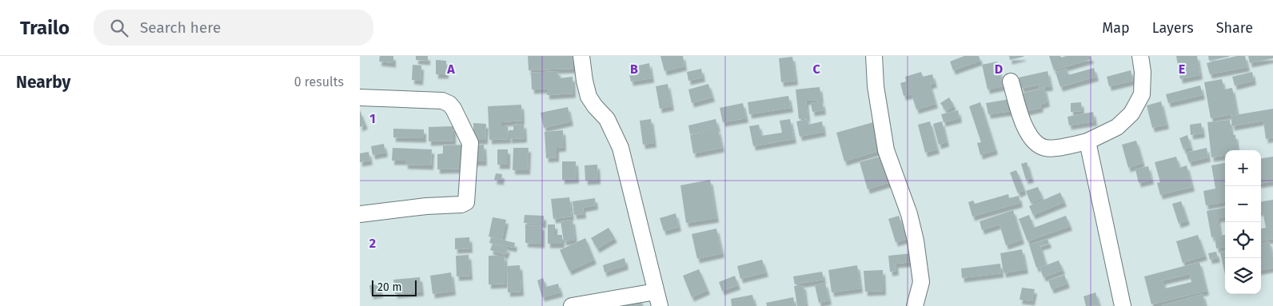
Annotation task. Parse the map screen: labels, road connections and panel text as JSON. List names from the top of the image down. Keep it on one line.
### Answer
{"scale_bar":"20 m","page":{"header":"Trailo","search":"Search here","nav":["Map","Layers","Share"],"heading":["Nearby","0 results"],"map_buttons":["+","−"],"scale":"20 m"},"grid":{"columns":["A","B","C","D","E"],"rows":["1","2"]}}
